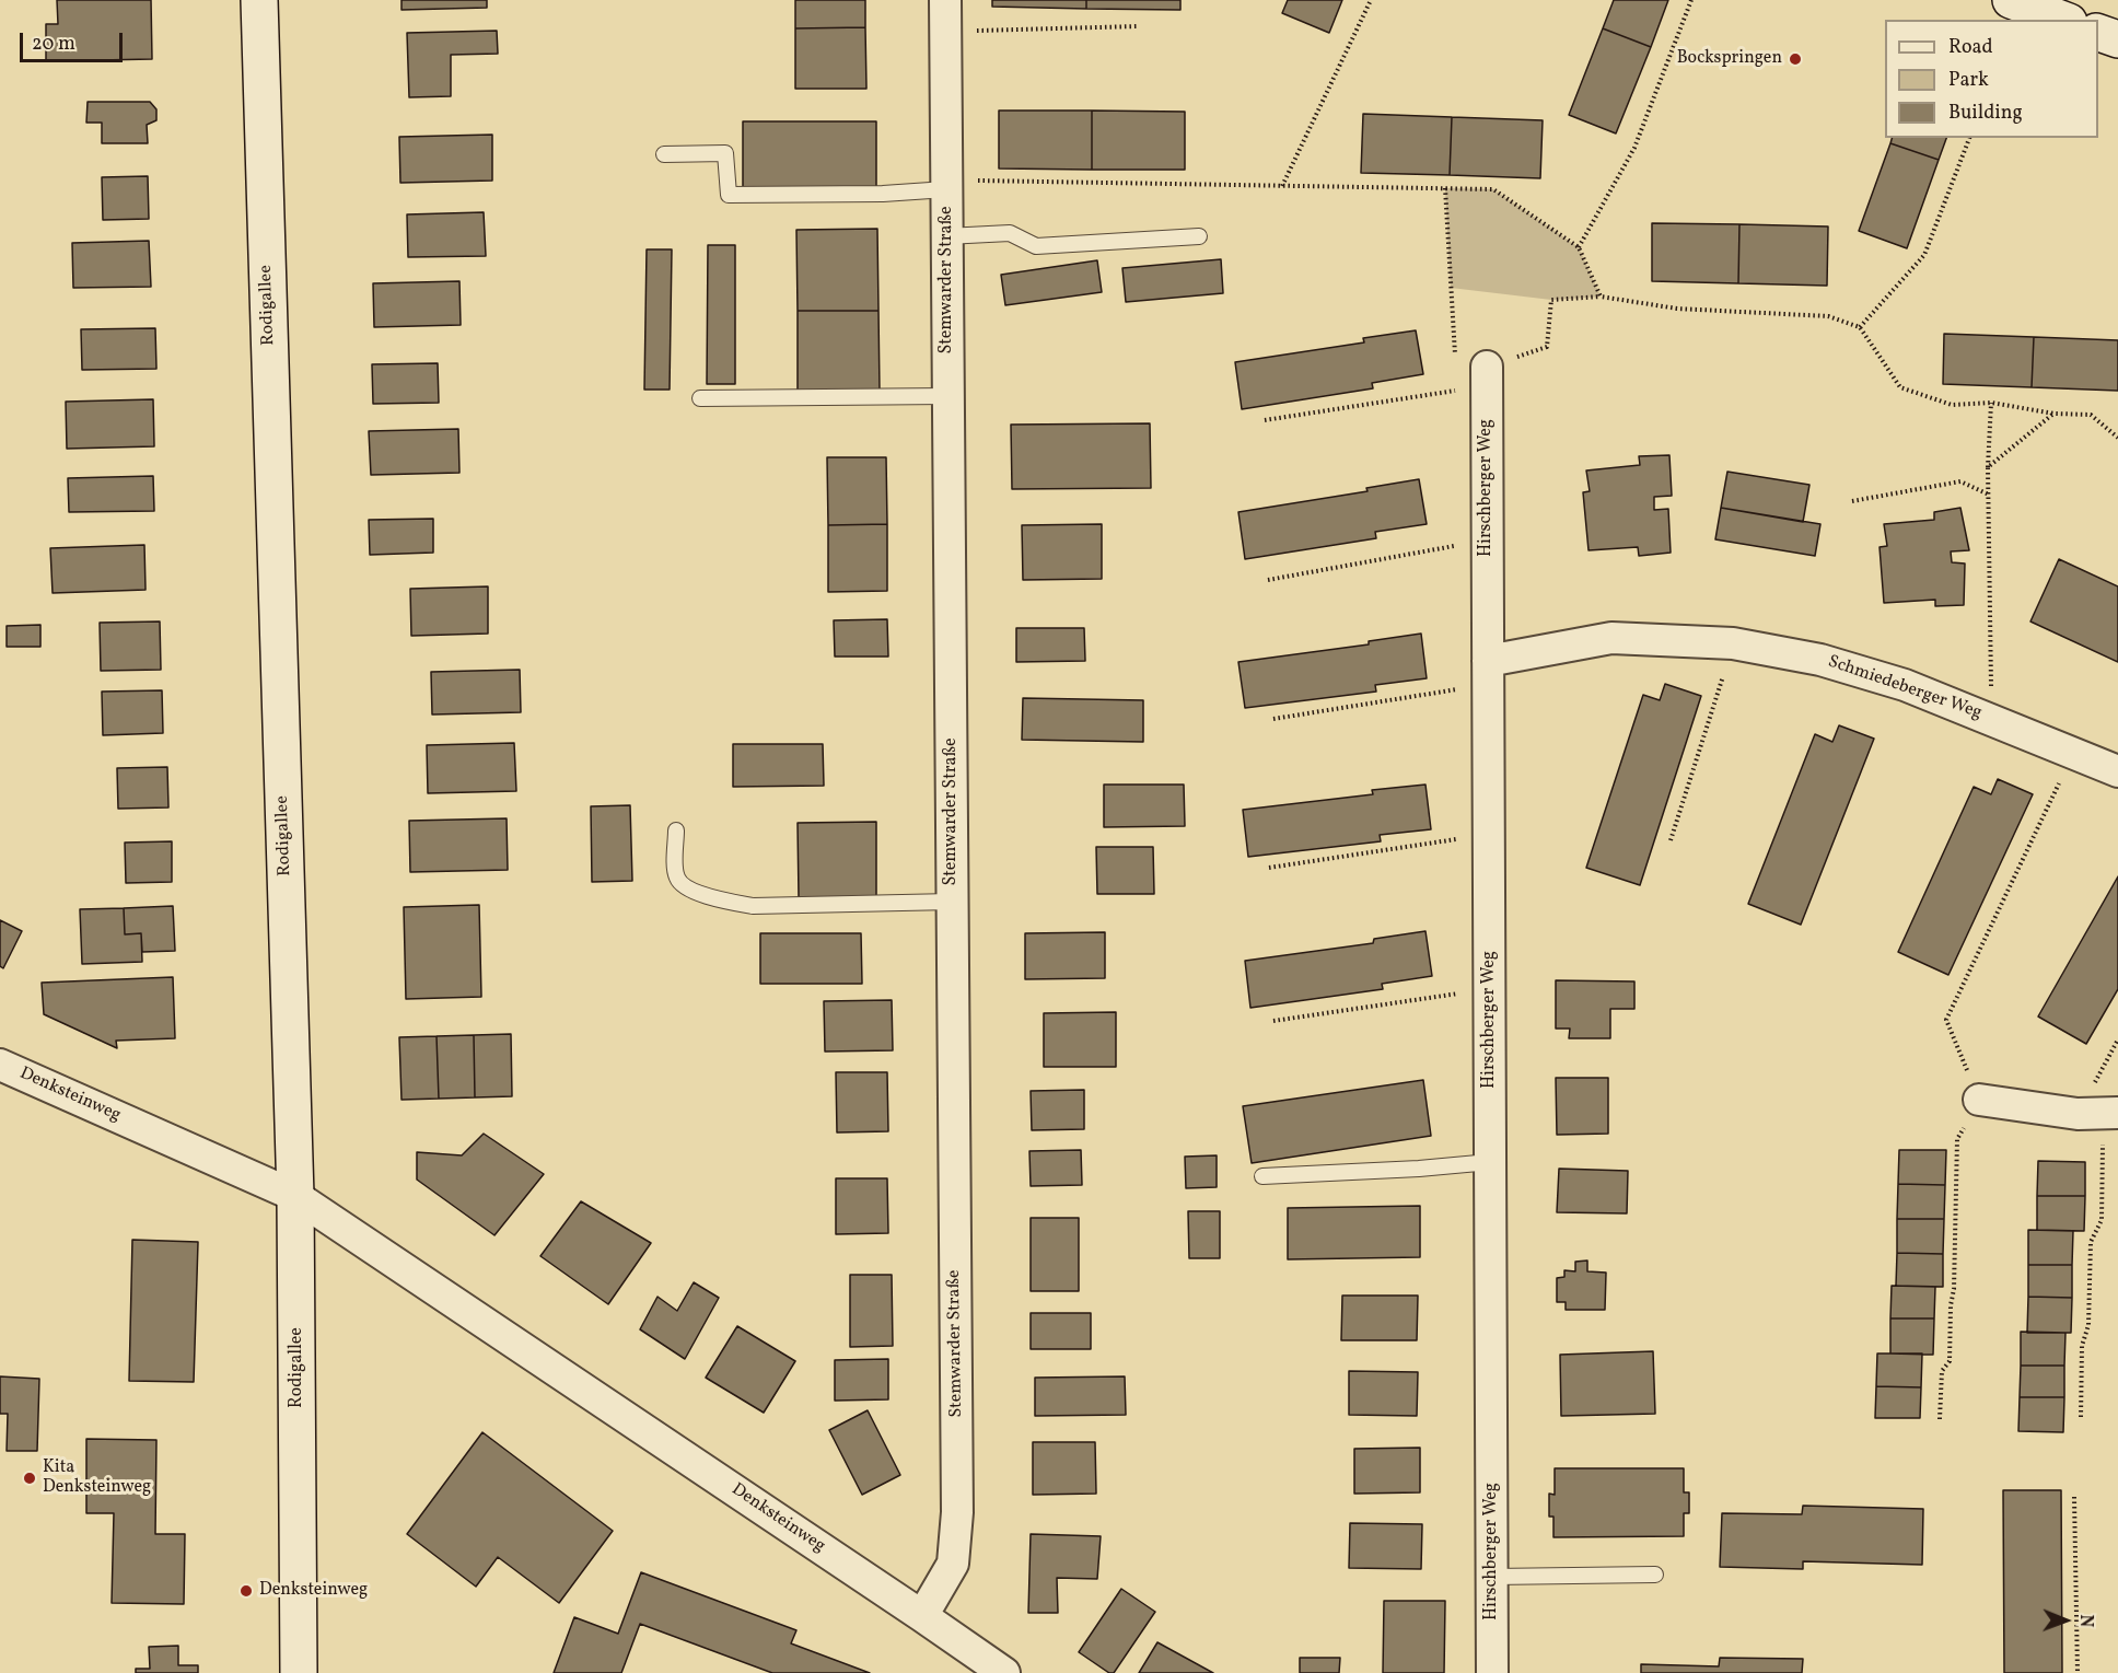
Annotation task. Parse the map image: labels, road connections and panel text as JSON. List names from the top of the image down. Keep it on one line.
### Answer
{"streets":{"main road":["Rodigallee"],"street":["Stemwarder Straße","Hirschberger Weg","Schmiedeberger Weg","Denksteinweg"]},"crossings":[["Stemwarder Straße","Denksteinweg"],["Rodigallee","Denksteinweg"],["Hirschberger Weg","Schmiedeberger Weg"]],"places":["Bockspringen","Kita Denksteinweg","Denksteinweg"],"legend":["Road","Park","Building"],"scale_bar":"20 m","north":"right"}
